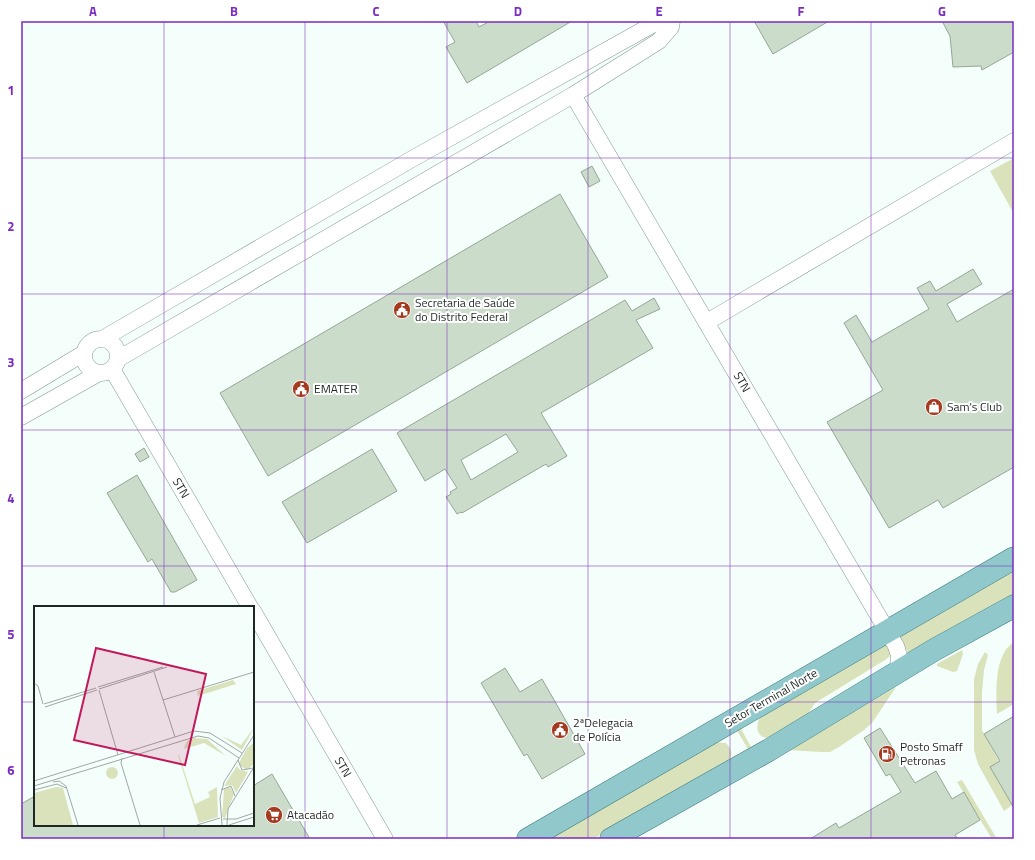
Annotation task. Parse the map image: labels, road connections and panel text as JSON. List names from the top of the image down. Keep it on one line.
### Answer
{"streets":{"main road":["Setor Terminal Norte"],"street":["STN"]},"crossings":[["STN","Setor Terminal Norte"]],"places":{"public building":["Secretaria de Saúde do Distrito Federal","EMATER","2ªDelegacia de Polícia"],"shop":["Sam's Club"],"fuel station":["Posto Smaff Petronas"],"supermarket":["Atacadão"]},"grid":{"columns":["A","B","C","D","E","F","G"],"rows":["1","2","3","4","5","6"]}}
